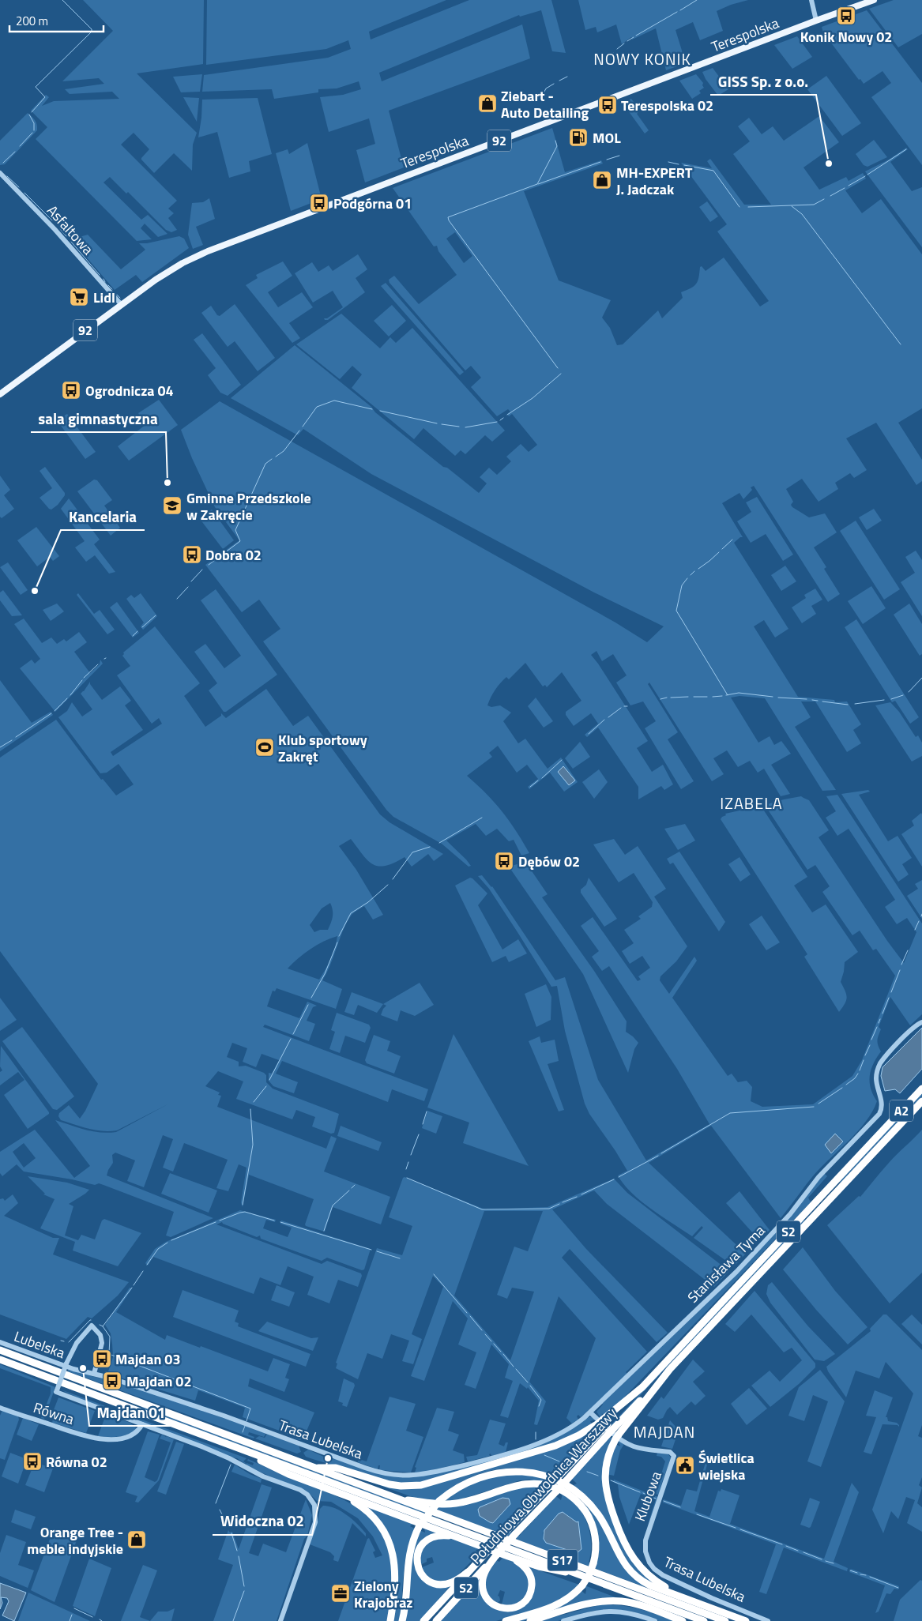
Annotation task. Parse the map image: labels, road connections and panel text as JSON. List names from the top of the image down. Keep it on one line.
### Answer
{"streets":{"highway":["A2","S2","Południowa Obwodnica Warszawy","S17"],"main road":["Terespolska","92"],"street":["Asfaltowa","Stanisława Tyma","Lubelska","Równa","Trasa Lubelska","Klubowa"]},"crossings":[["Terespolska","92"],["Terespolska","Asfaltowa"],["92","Asfaltowa"],["A2","Południowa Obwodnica Warszawy"],["Stanisława Tyma","Trasa Lubelska"],["Stanisława Tyma","Klubowa"],["Lubelska","Trasa Lubelska"],["Trasa Lubelska","Klubowa"]],"districts":["NOWY KONIK","IZABELA","MAJDAN"],"places":{"bus stop":["Konik Nowy 02","Terespolska 02","Podgórna 01","Ogrodnicza 04","Dobra 02","Dębów 02","Majdan 03","Majdan 02","Równa 02"],"shop":["Ziebart - Auto Detailing","MH-EXPERT J. Jadczak","Orange Tree - meble indyjskie"],"fuel station":["MOL"],"other":["GISS Sp. z o.o.","sala gimnastyczna","Kancelaria","Majdan 01","Widoczna 02"],"supermarket":["Lidl"],"school or university":["Gminne Przedszkole w Zakręcie"],"sports":["Klub sportowy Zakręt"],"public building":["Świetlica wiejska"],"office":["Zielony Krajobraz"]},"scale_bar":"200 m"}
